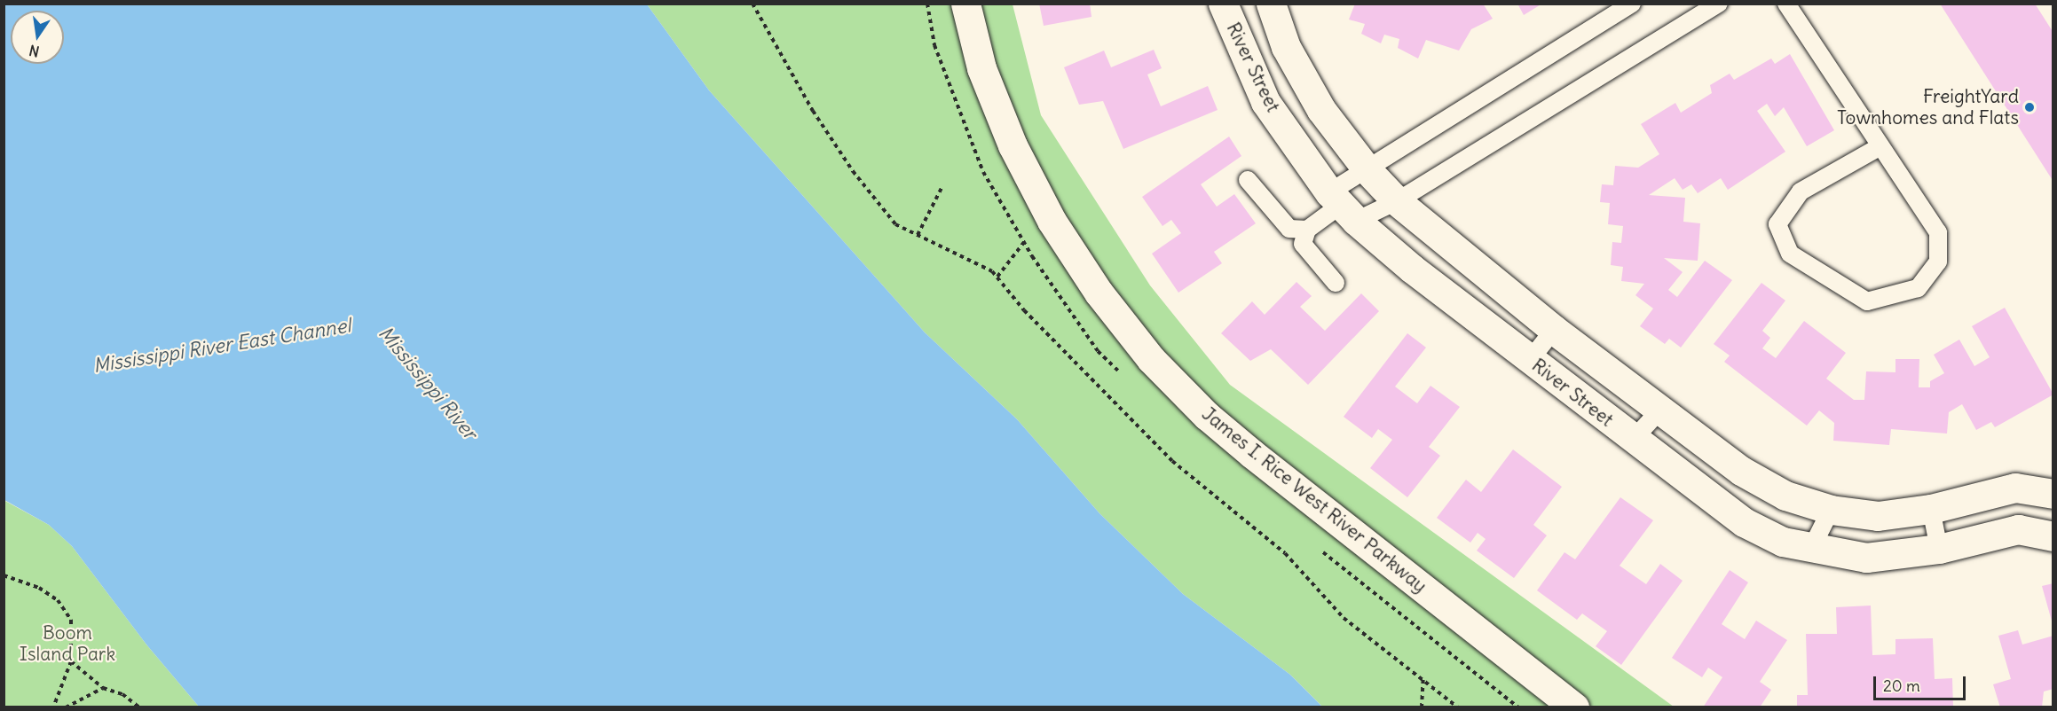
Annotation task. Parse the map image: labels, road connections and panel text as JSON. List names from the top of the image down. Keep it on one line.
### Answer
{"streets":{"street":["River Street","James I. Rice West River Parkway"]},"water":["Mississippi River East Channel","Mississippi River"],"parks":["Boom Island Park"],"places":["FreightYard Townhomes and Flats"],"scale_bar":"20 m","north":"bottom"}
